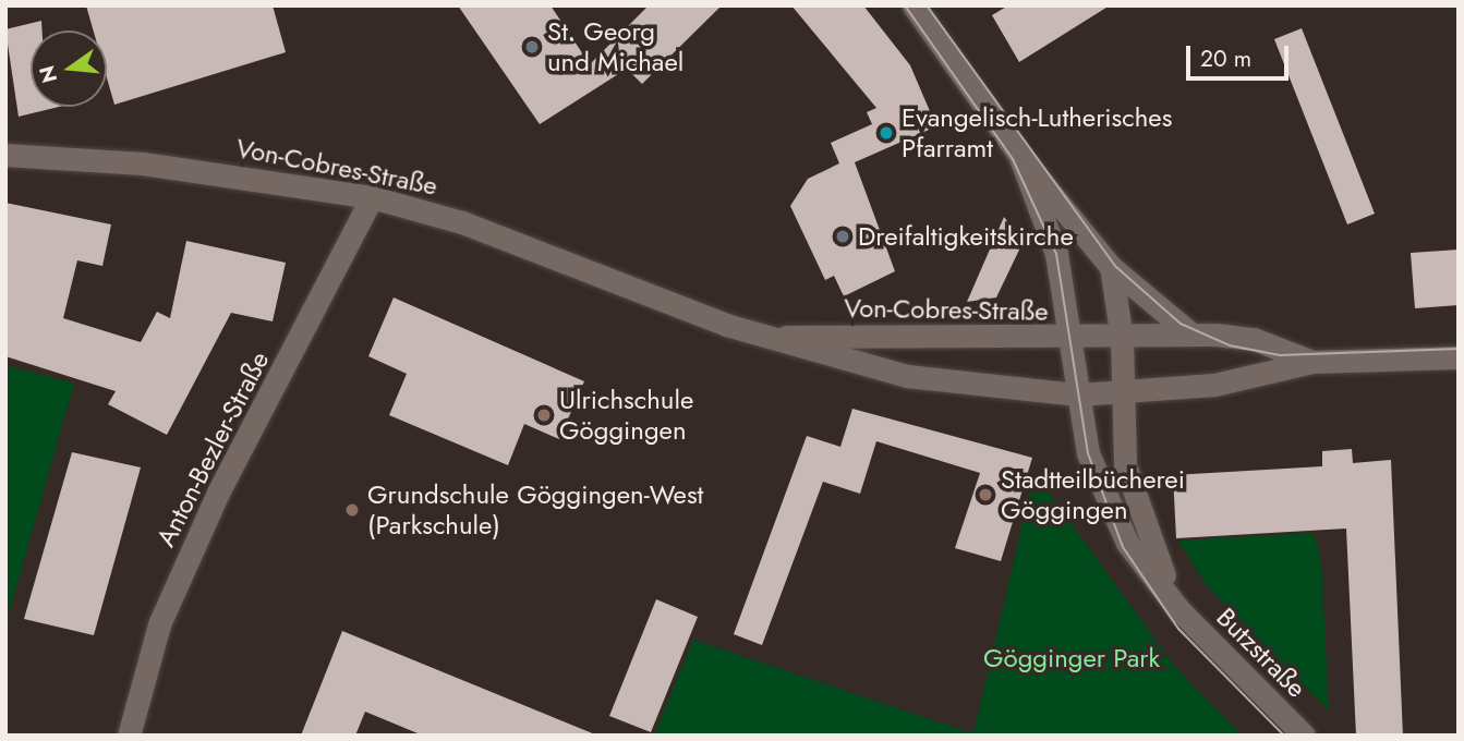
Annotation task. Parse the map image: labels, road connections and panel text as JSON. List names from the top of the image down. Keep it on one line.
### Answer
{"streets":{"street":["Von-Cobres-Straße","Anton-Bezler-Straße","Butzstraße"]},"crossings":[["Von-Cobres-Straße","Anton-Bezler-Straße"],["Von-Cobres-Straße","Butzstraße"]],"parks":["Gögginger Park"],"places":["St. Georg und Michael","Evangelisch-Lutherisches Pfarramt","Dreifaltigkeitskirche","Ulrichschule Göggingen","Stadtteilbücherei Göggingen","Grundschule Göggingen-West (Parkschule)"],"scale_bar":"20 m","north":"left"}
